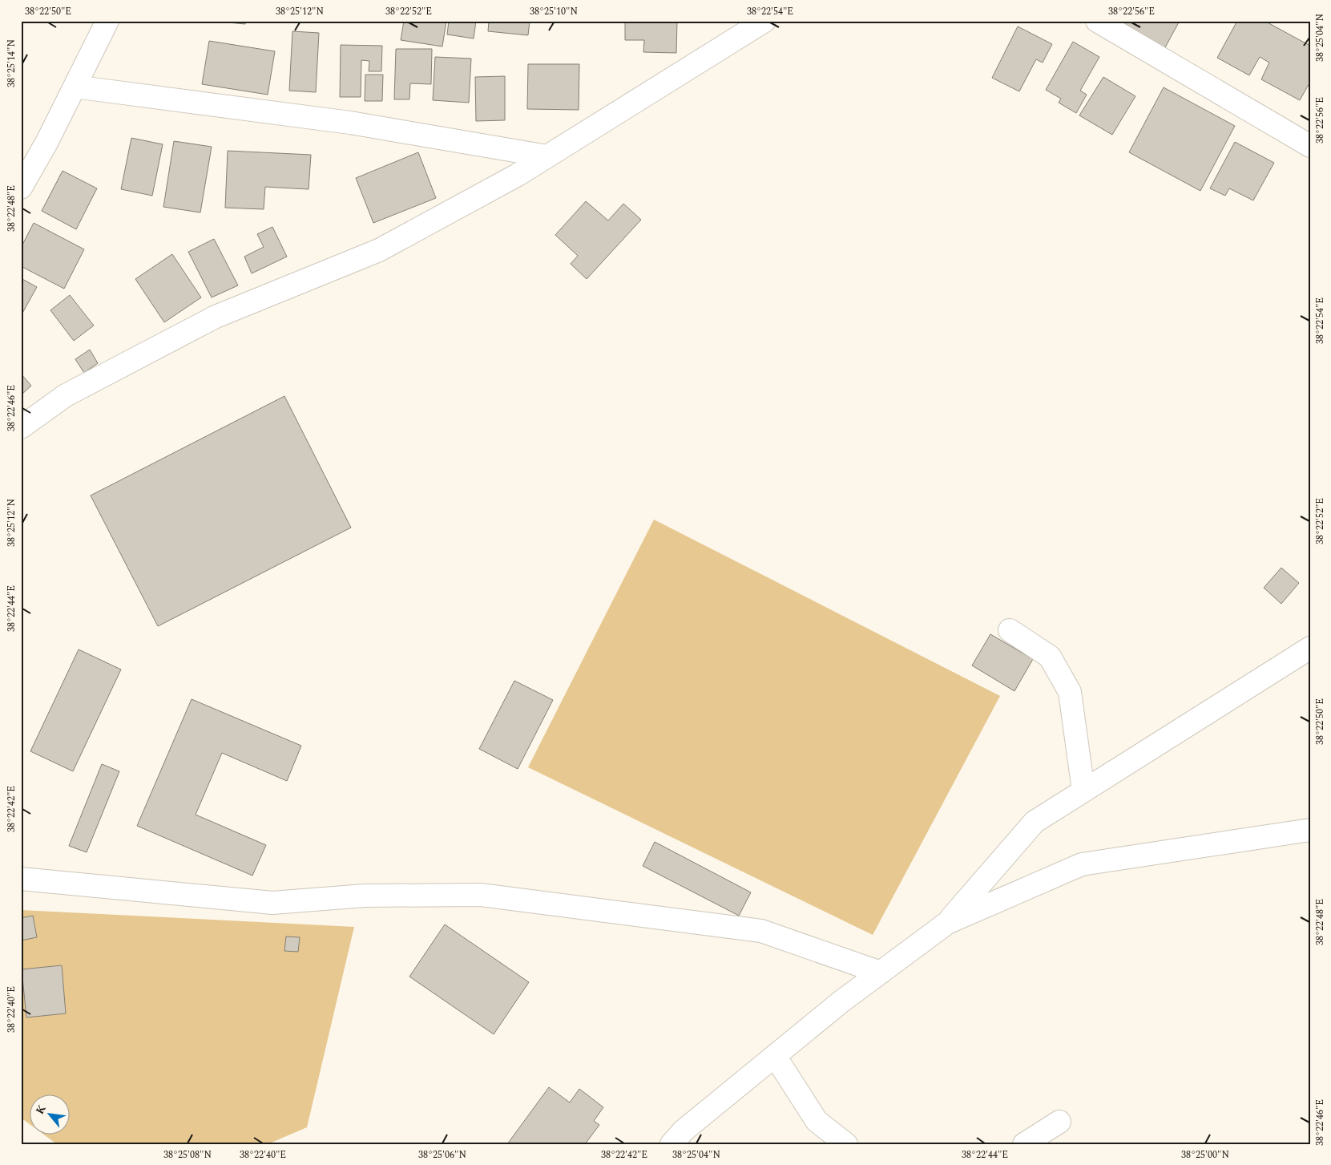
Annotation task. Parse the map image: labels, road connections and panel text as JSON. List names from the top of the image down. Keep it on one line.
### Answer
{"north":"top left","coordinates":["38°22'50\"E","38°25'12\"N","38°22'52\"E","38°25'10\"N","38°22'54\"E","38°22'56\"E","38°25'04\"N","38°25'14\"N","38°22'48\"E","38°22'46\"E","38°22'44\"E","38°22'42\"E","38°22'40\"E","38°25'08\"N","38°25'06\"N","38°25'00\"N"]}
